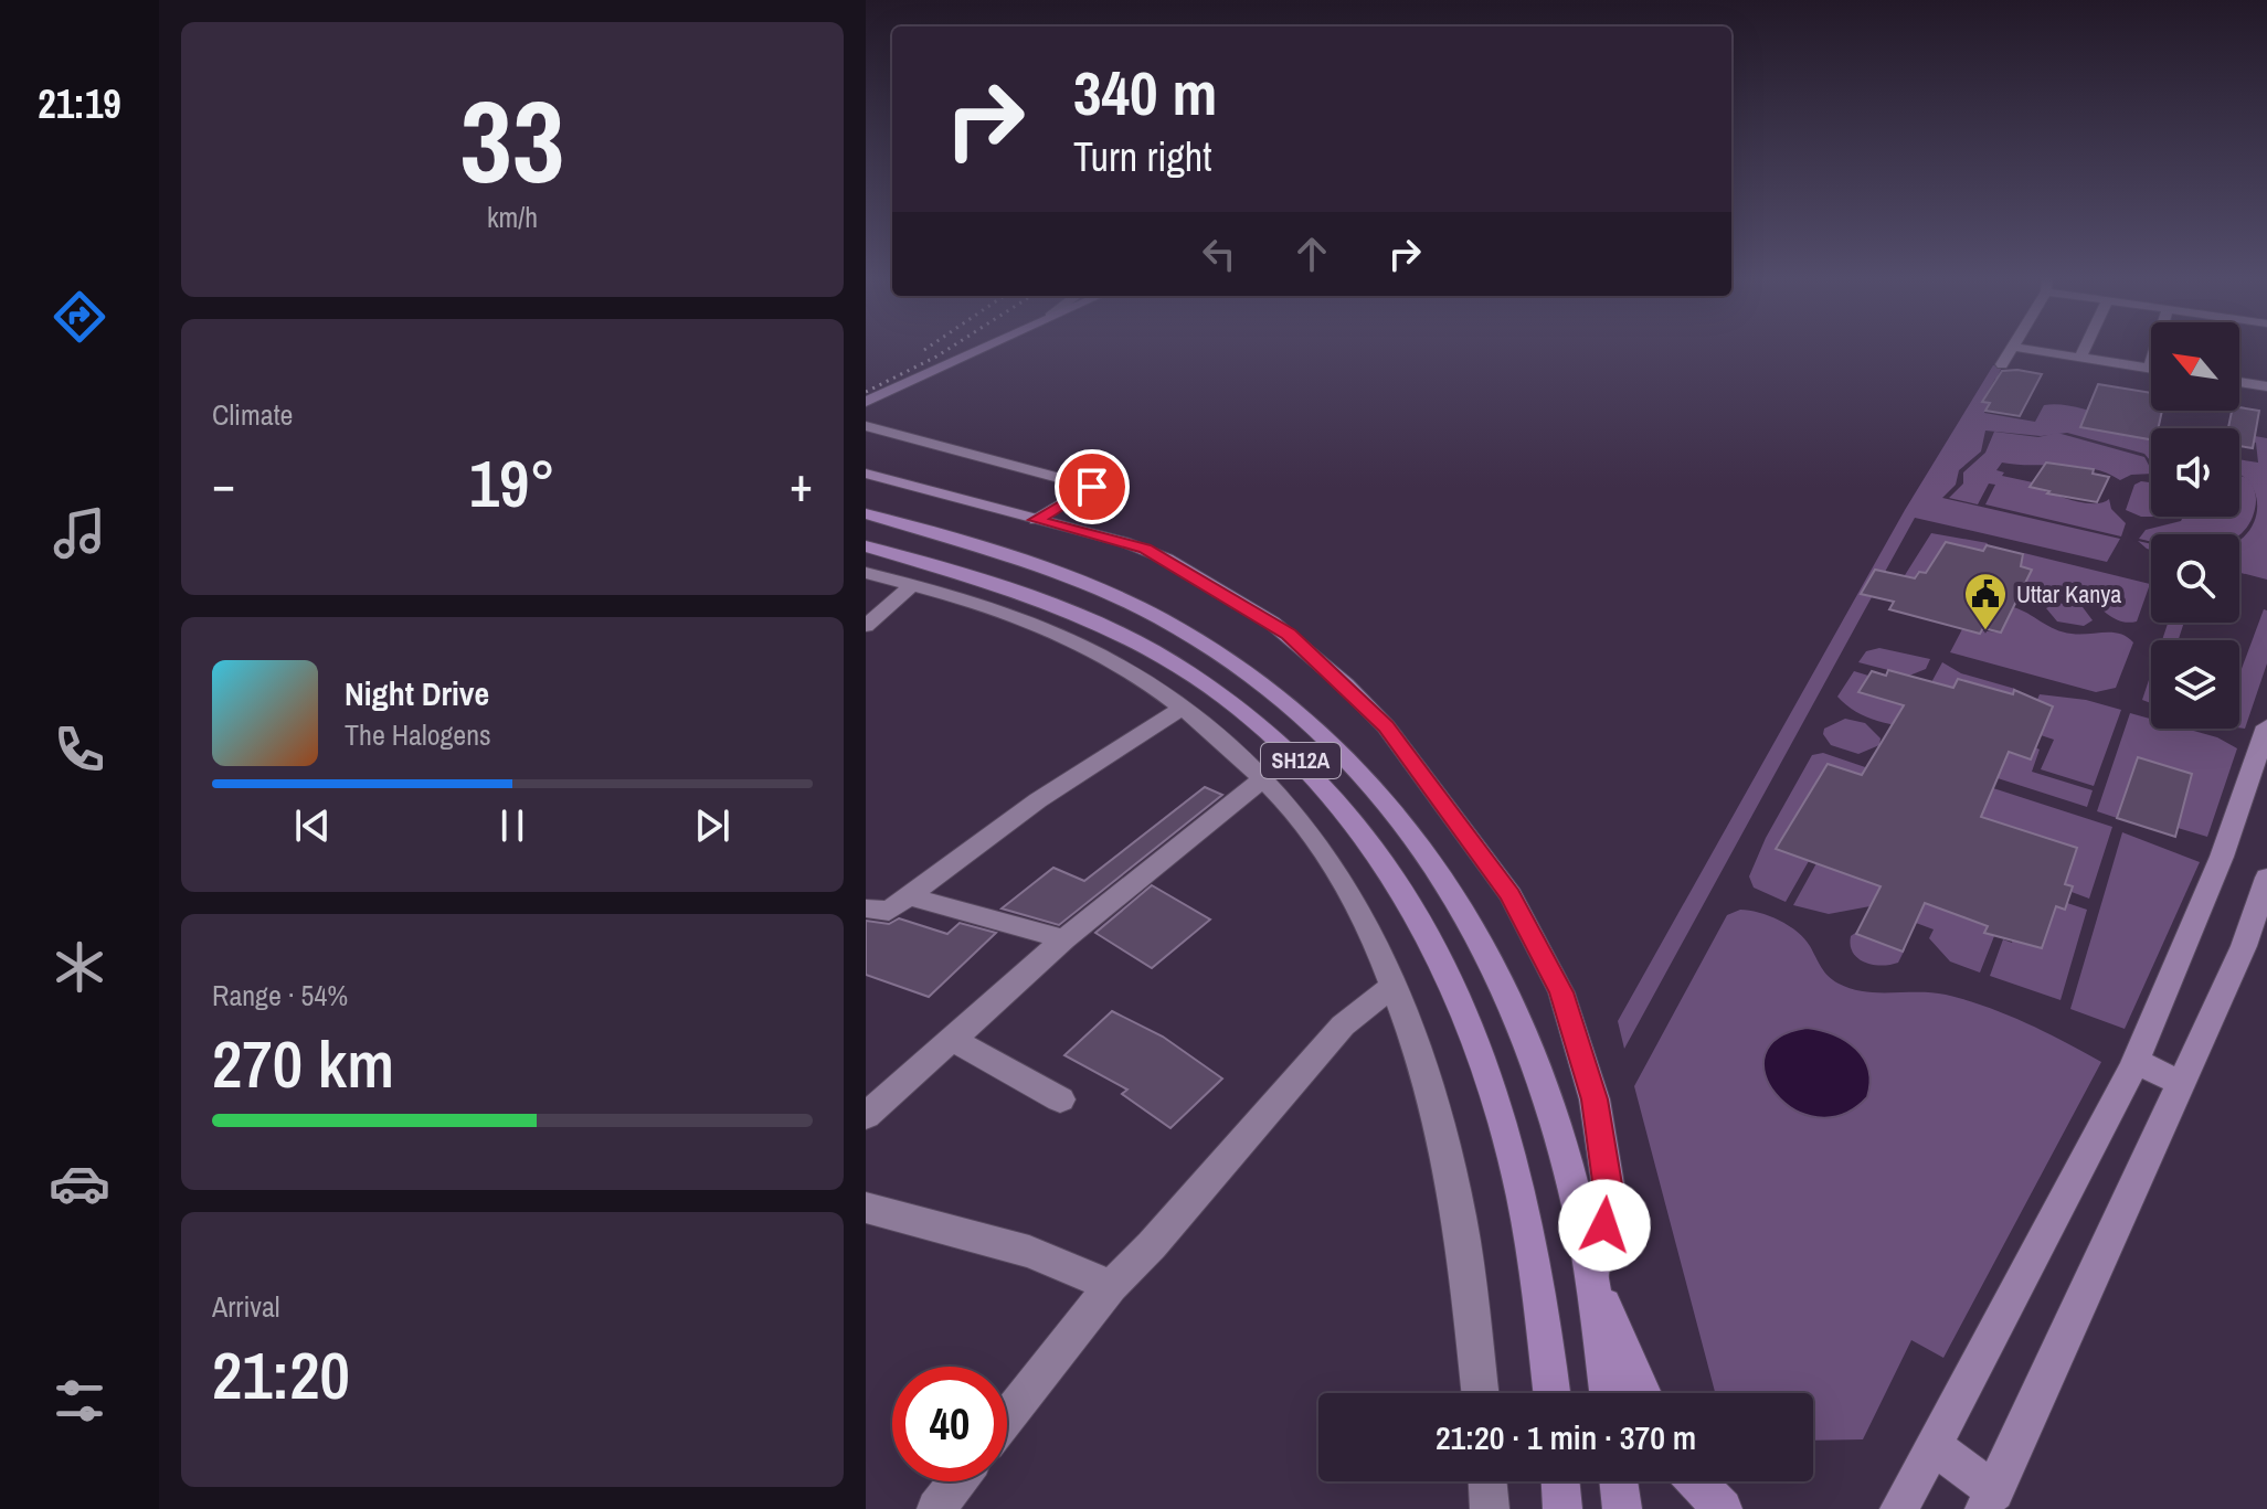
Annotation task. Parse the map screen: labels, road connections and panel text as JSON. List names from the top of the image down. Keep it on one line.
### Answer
{"streets":{"main road":["SH12A"]},"places":{"public building":["Uttar Kanya"]},"north":"top left","page":{"tabs":"21:19","tile":[["33","km/h"],"Climate",["Range · 54%","270 km"],["Arrival","21:20"]],"turn":["340 m","Turn right"],"heat":["−","19°","+"],"song":["Night Drive","The Halogens"],"limit":"40","trip":"21:20 · 1 min · 370 m"}}
